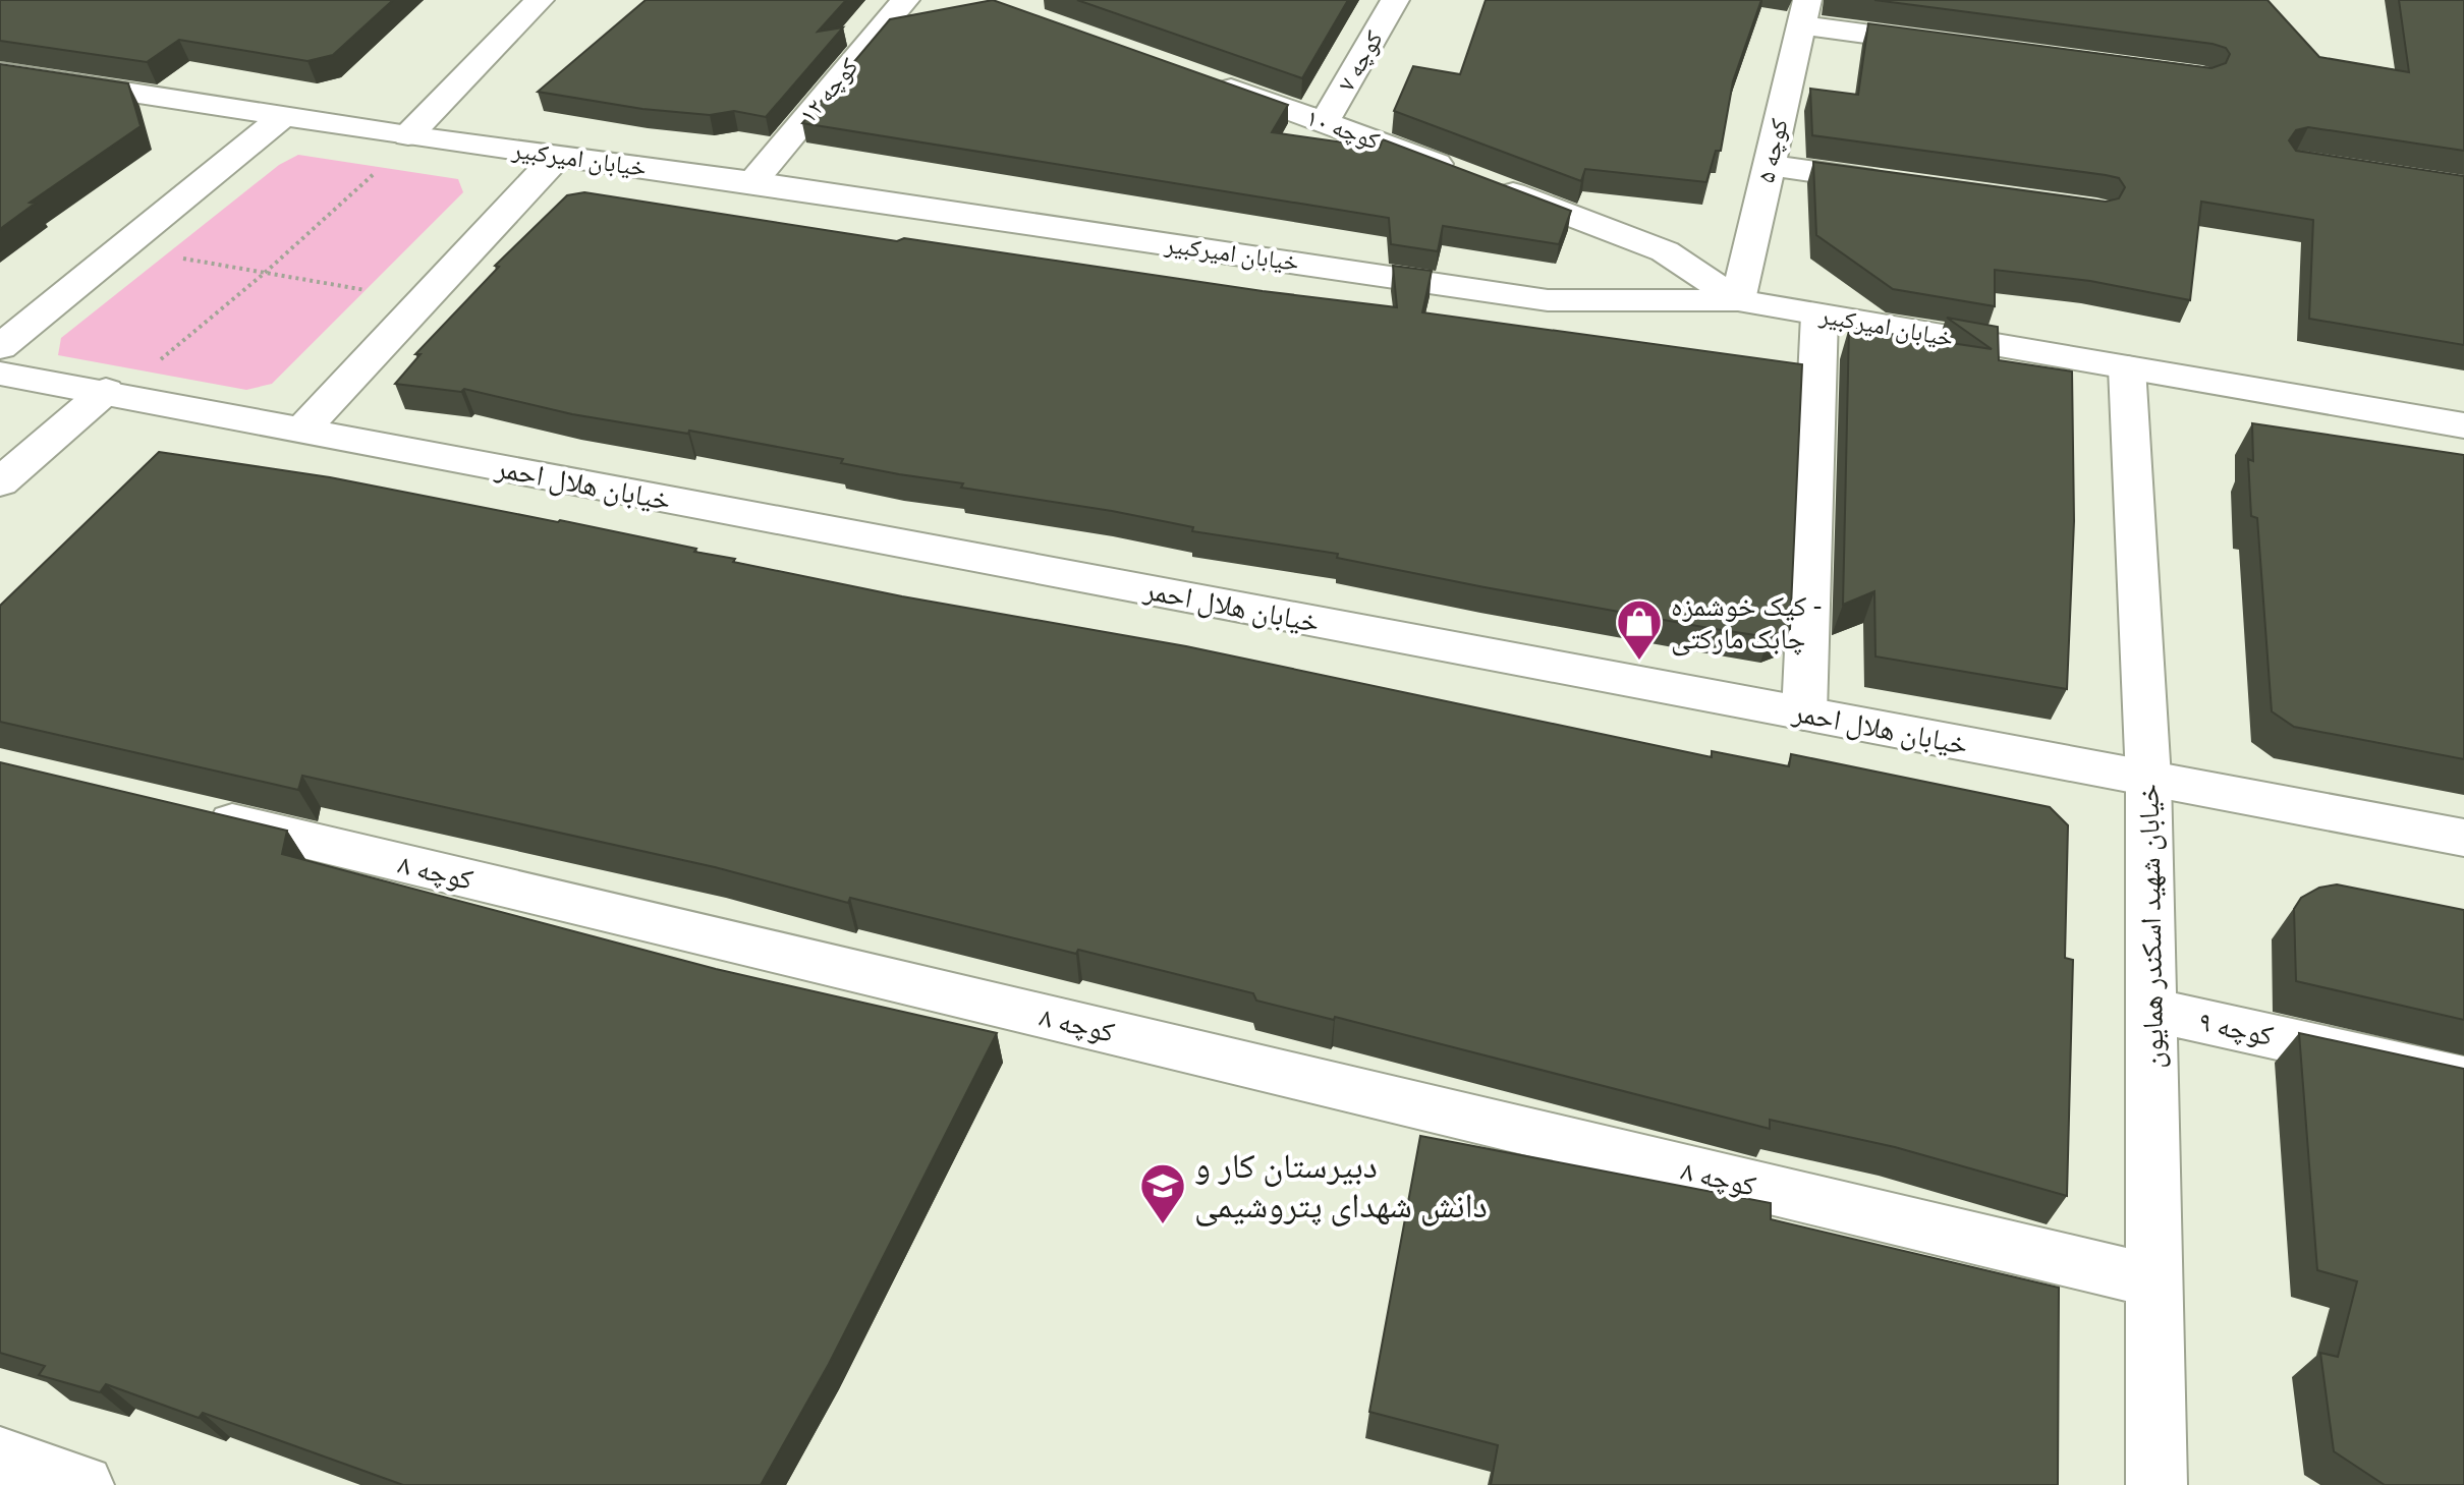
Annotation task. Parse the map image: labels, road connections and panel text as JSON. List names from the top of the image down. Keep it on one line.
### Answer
{"streets":{"street":["کوچه ۷","کوچه ۱۲","کوچه ۱۰","کوچه ۵","خیابان امیرکبیر","خیابان هلال احمر","کوچه ۸","خیابان شهید اسکندر همایون","کوچه ۹"]},"crossings":[["کوچه ۷","کوچه ۱۰"],["کوچه ۱۲","خیابان امیرکبیر"],["کوچه ۱۰","کوچه ۵"],["کوچه ۱۰","خیابان امیرکبیر"],["کوچه ۵","خیابان امیرکبیر"],["خیابان امیرکبیر","خیابان شهید اسکندر همایون"],["خیابان هلال احمر","خیابان شهید اسکندر همایون"],["کوچه ۸","خیابان شهید اسکندر همایون"],["خیابان شهید اسکندر همایون","کوچه ۹"]],"places":{"shop":["کیک خوشمزه - چابک مارکتی"],"school or university":["دبیرستان کار و دانش شهدای پتروشیمی"]}}
